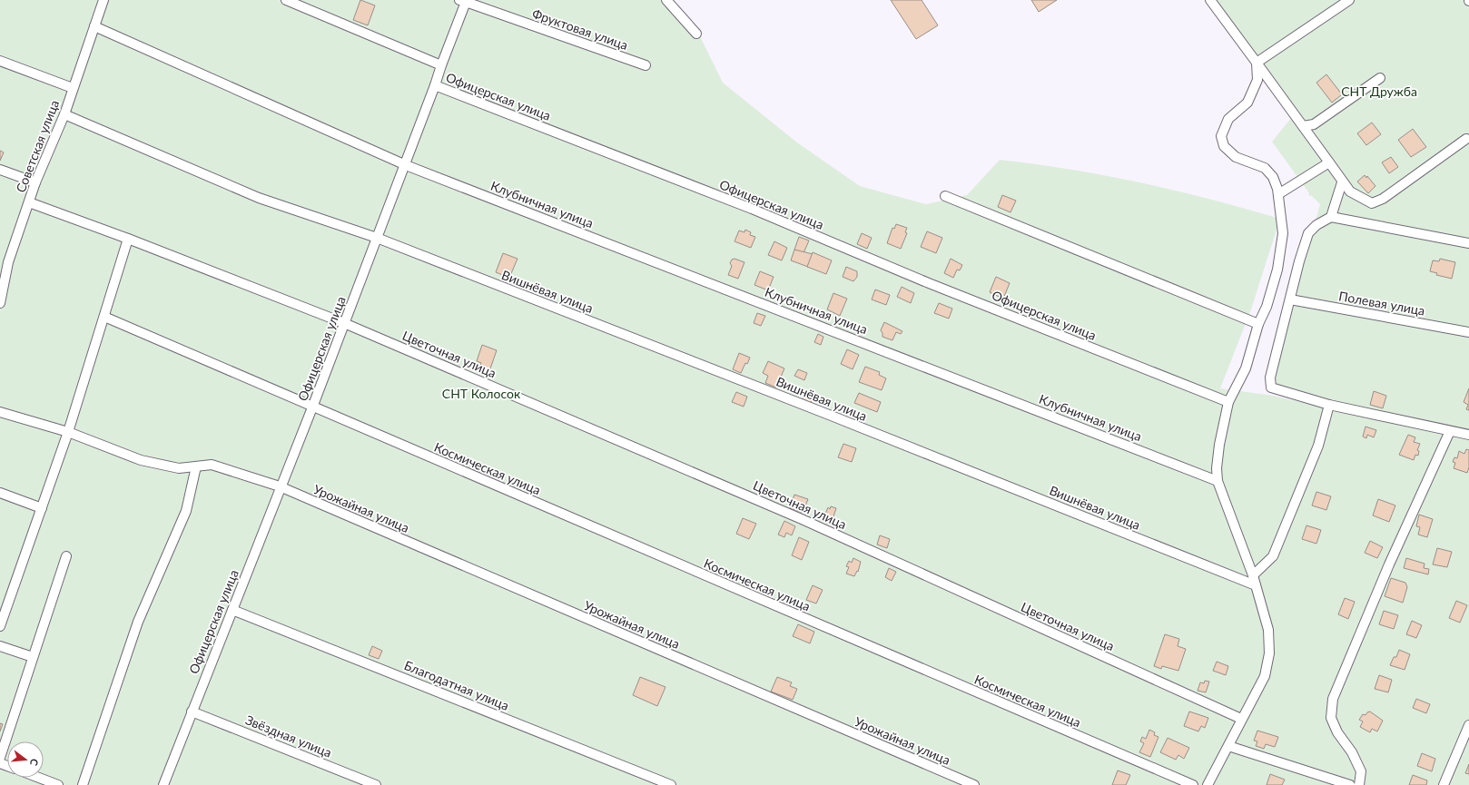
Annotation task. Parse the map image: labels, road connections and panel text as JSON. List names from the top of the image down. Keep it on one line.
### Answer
{"streets":{"street":["Фруктовая улица","Офицерская улица","Советская улица","Клубничная улица","Вишнёвая улица","Полевая улица","Цветочная улица","Космическая улица","Урожайная улица","Благодатная улица","Звёздная улица"]},"crossings":[["Офицерская улица","Клубничная улица"],["Офицерская улица","Вишнёвая улица"],["Офицерская улица","Цветочная улица"],["Офицерская улица","Космическая улица"],["Офицерская улица","Урожайная улица"],["Офицерская улица","Благодатная улица"],["Офицерская улица","Звёздная улица"],["Советская улица","Клубничная улица"],["Советская улица","Вишнёвая улица"],["Советская улица","Цветочная улица"]],"parks":["СНТ Дружба","СНТ Колосок"],"north":"right"}
